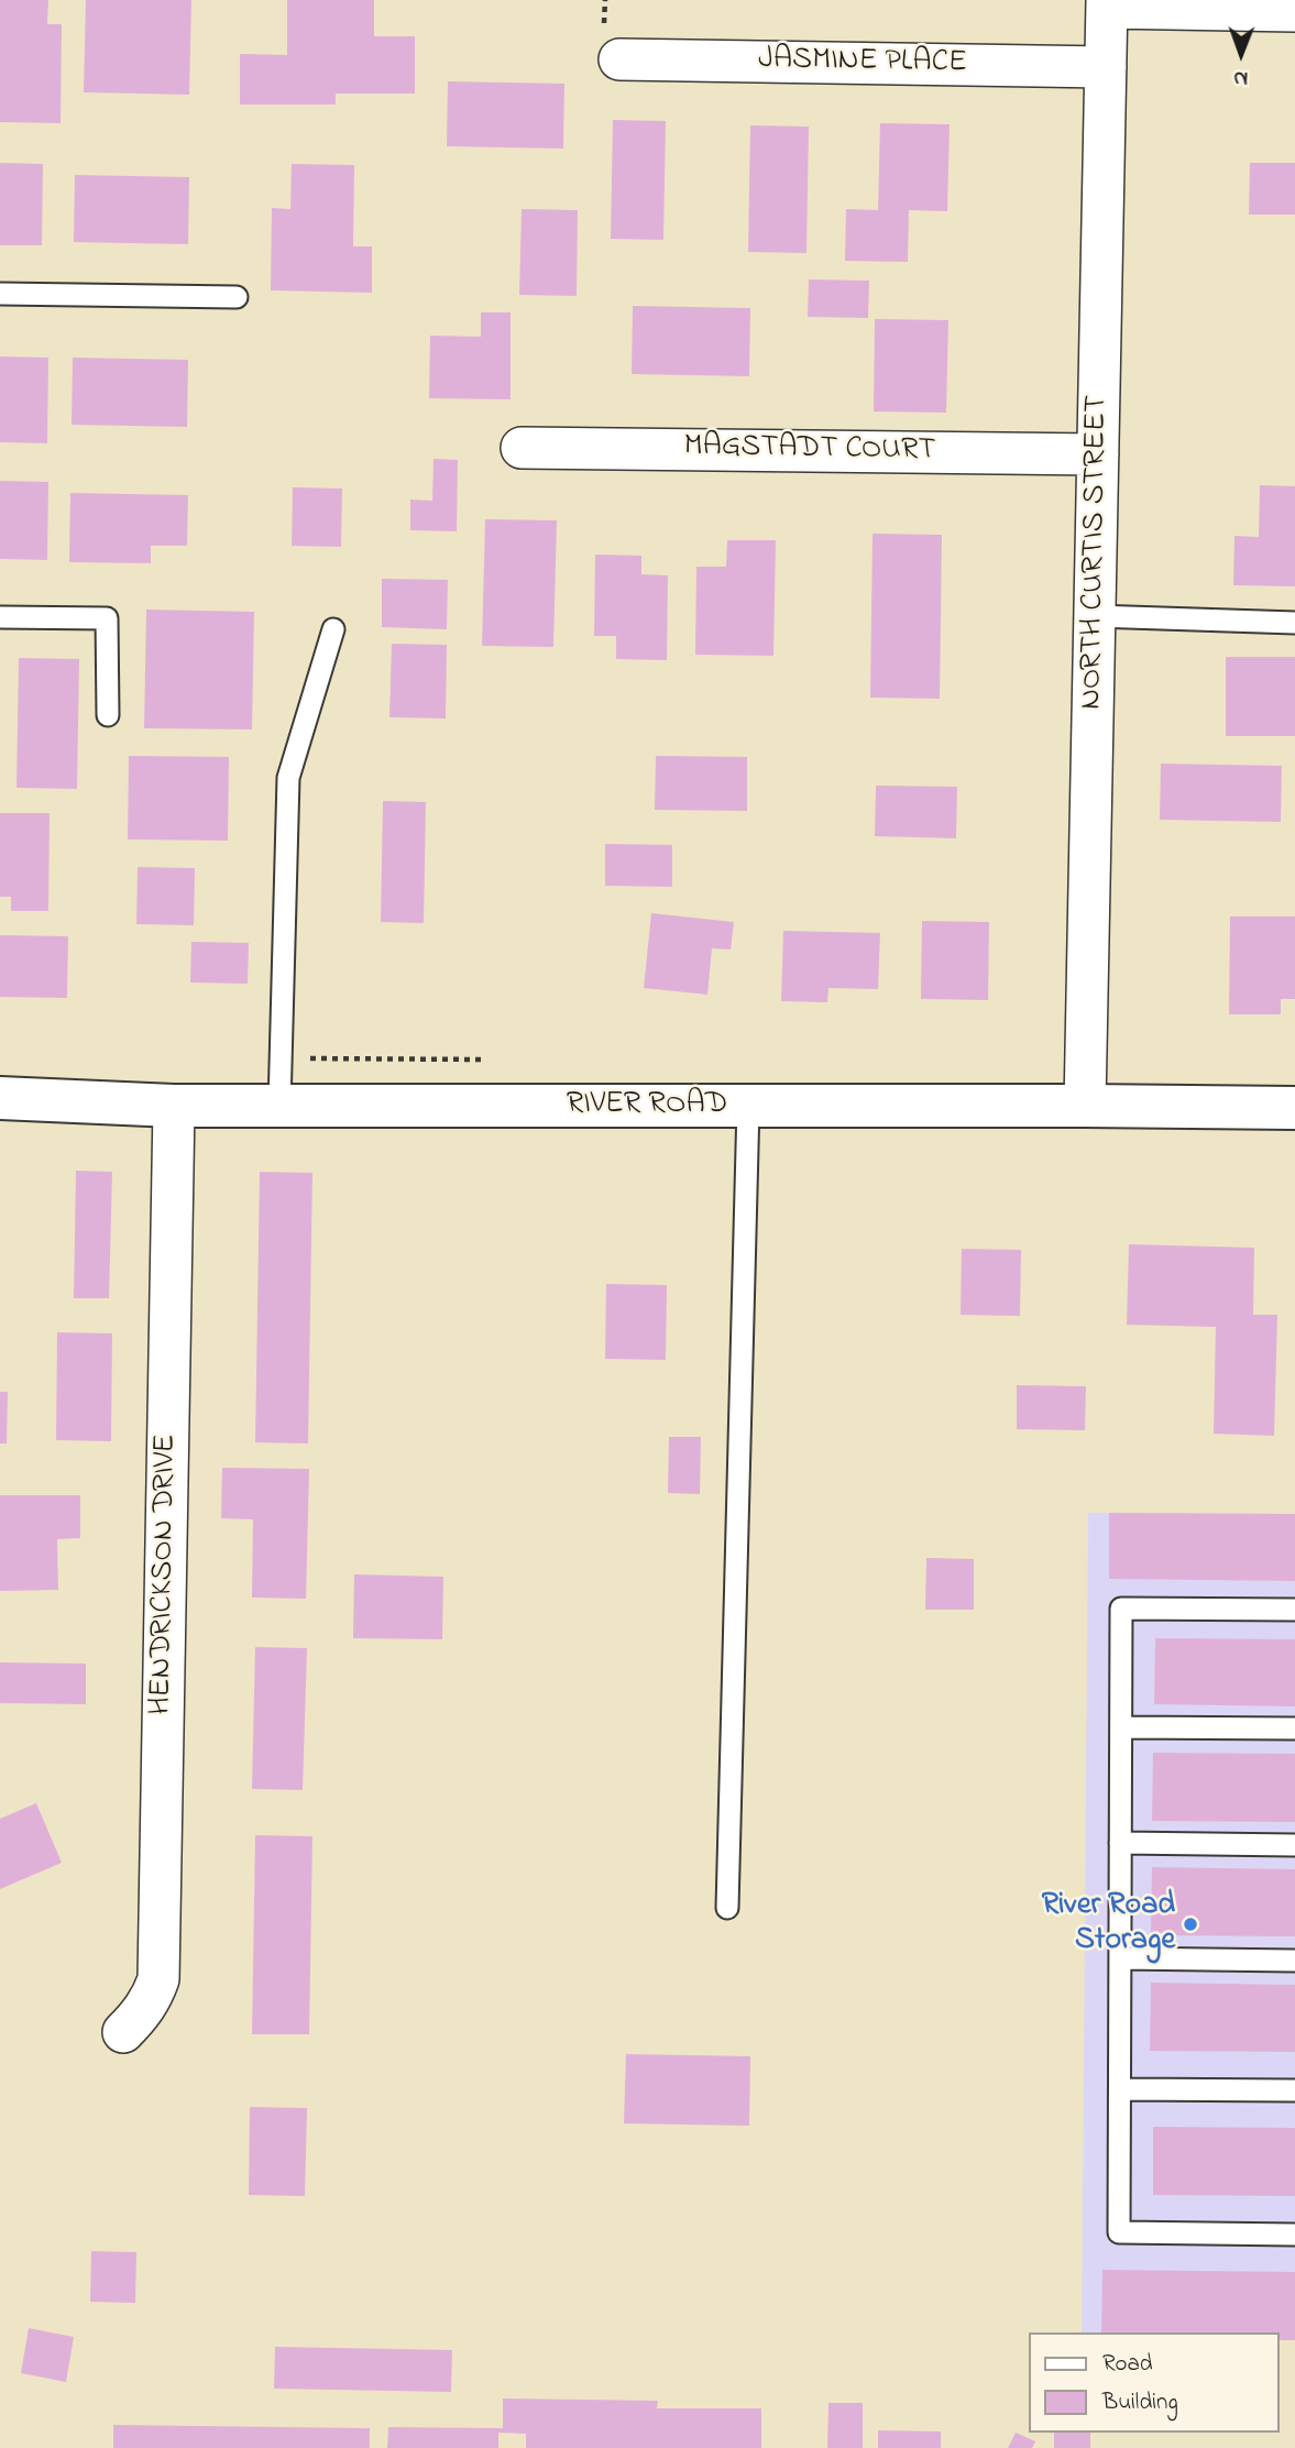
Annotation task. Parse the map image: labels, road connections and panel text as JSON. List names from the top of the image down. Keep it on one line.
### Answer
{"streets":{"street":["JASMINE PLACE","MAGSTADT COURT","NORTH CURTIS STREET","RIVER ROAD","HENDRICKSON DRIVE"]},"crossings":[["JASMINE PLACE","NORTH CURTIS STREET"],["MAGSTADT COURT","NORTH CURTIS STREET"],["NORTH CURTIS STREET","RIVER ROAD"],["RIVER ROAD","HENDRICKSON DRIVE"]],"places":["River Road Storage"],"legend":["Road","Building"],"north":"bottom"}
